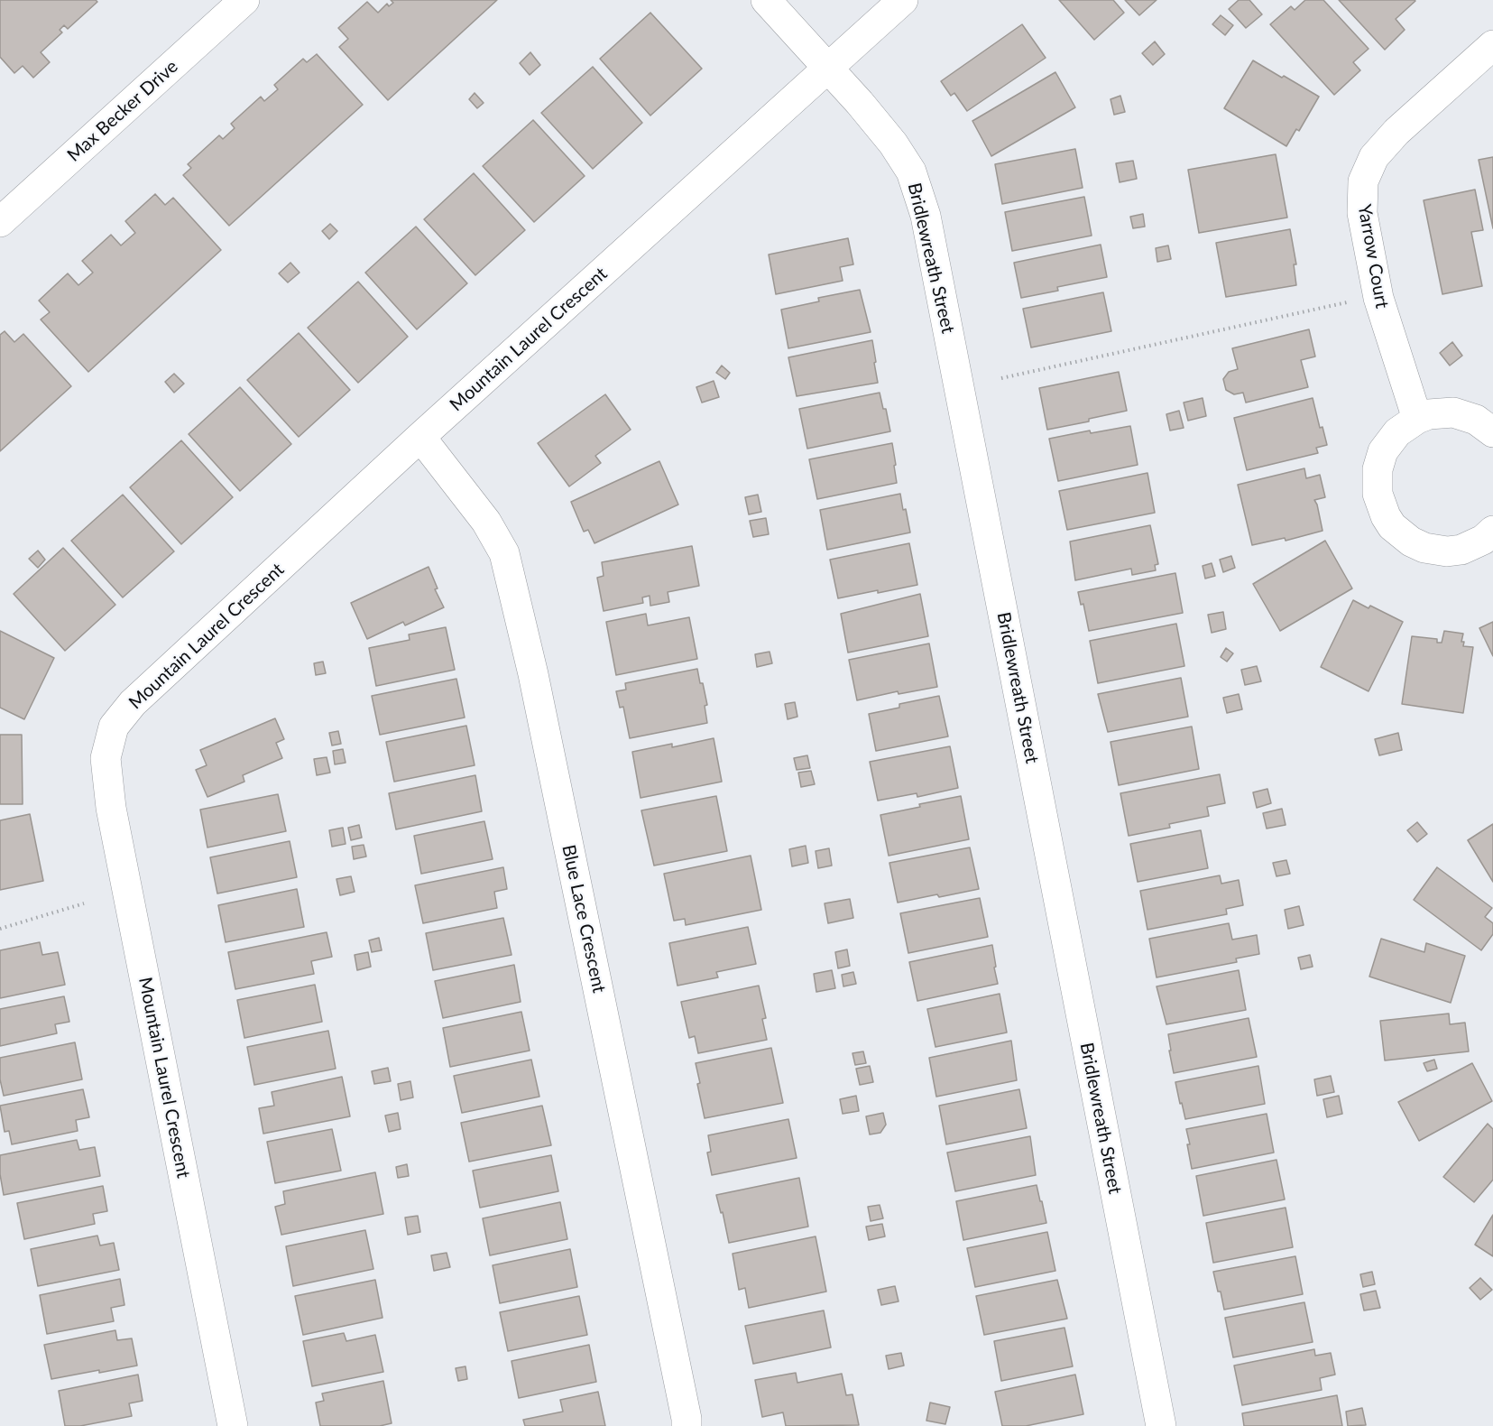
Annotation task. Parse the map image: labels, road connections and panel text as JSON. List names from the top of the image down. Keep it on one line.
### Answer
{"streets":{"street":["Max Becker Drive","Yarrow Court","Bridlewreath Street","Mountain Laurel Crescent","Blue Lace Crescent"]},"crossings":[["Bridlewreath Street","Mountain Laurel Crescent"],["Mountain Laurel Crescent","Blue Lace Crescent"]]}
